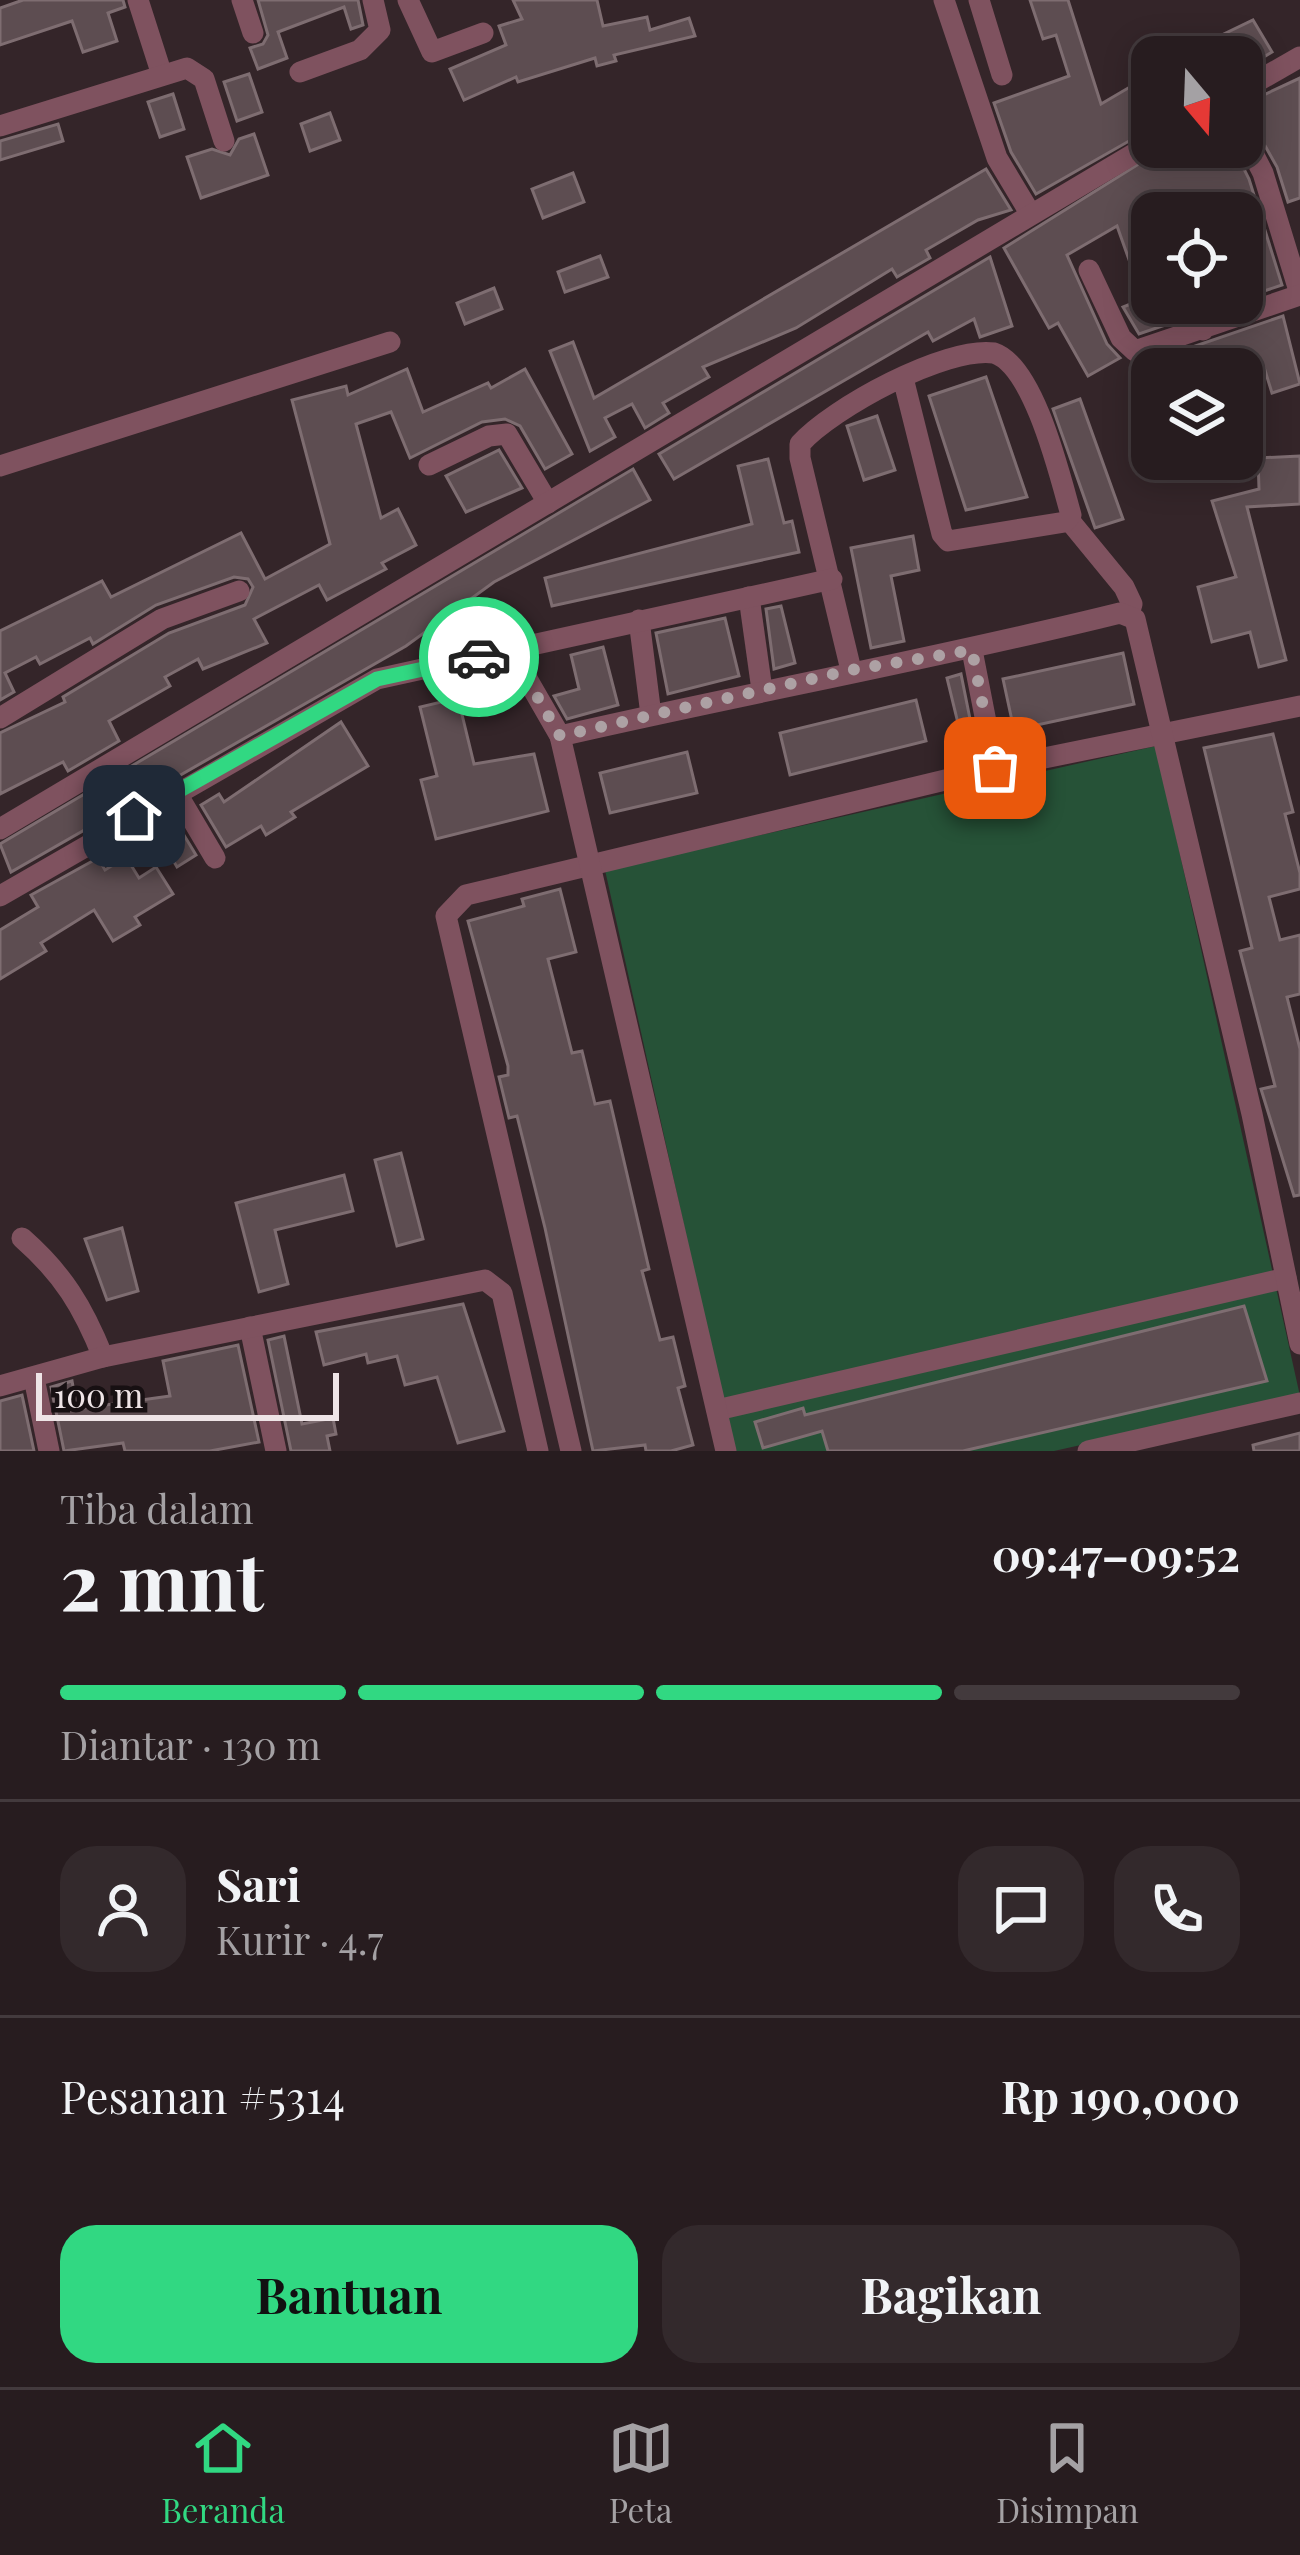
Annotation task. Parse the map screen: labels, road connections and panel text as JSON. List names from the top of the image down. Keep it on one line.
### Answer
{"scale_bar":"100 m","north":"bottom","page":{"scale":"100 m","heading":["2 mnt","Tiba dalam","09:47–09:52"],"panel":["Sari","Kurir · 4.7","Pesanan #5314","Rp 190,000"],"bar":"Diantar · 130 m","buttons":["Bantuan","Bagikan"],"tabs":["Beranda","Peta","Disimpan"]}}
